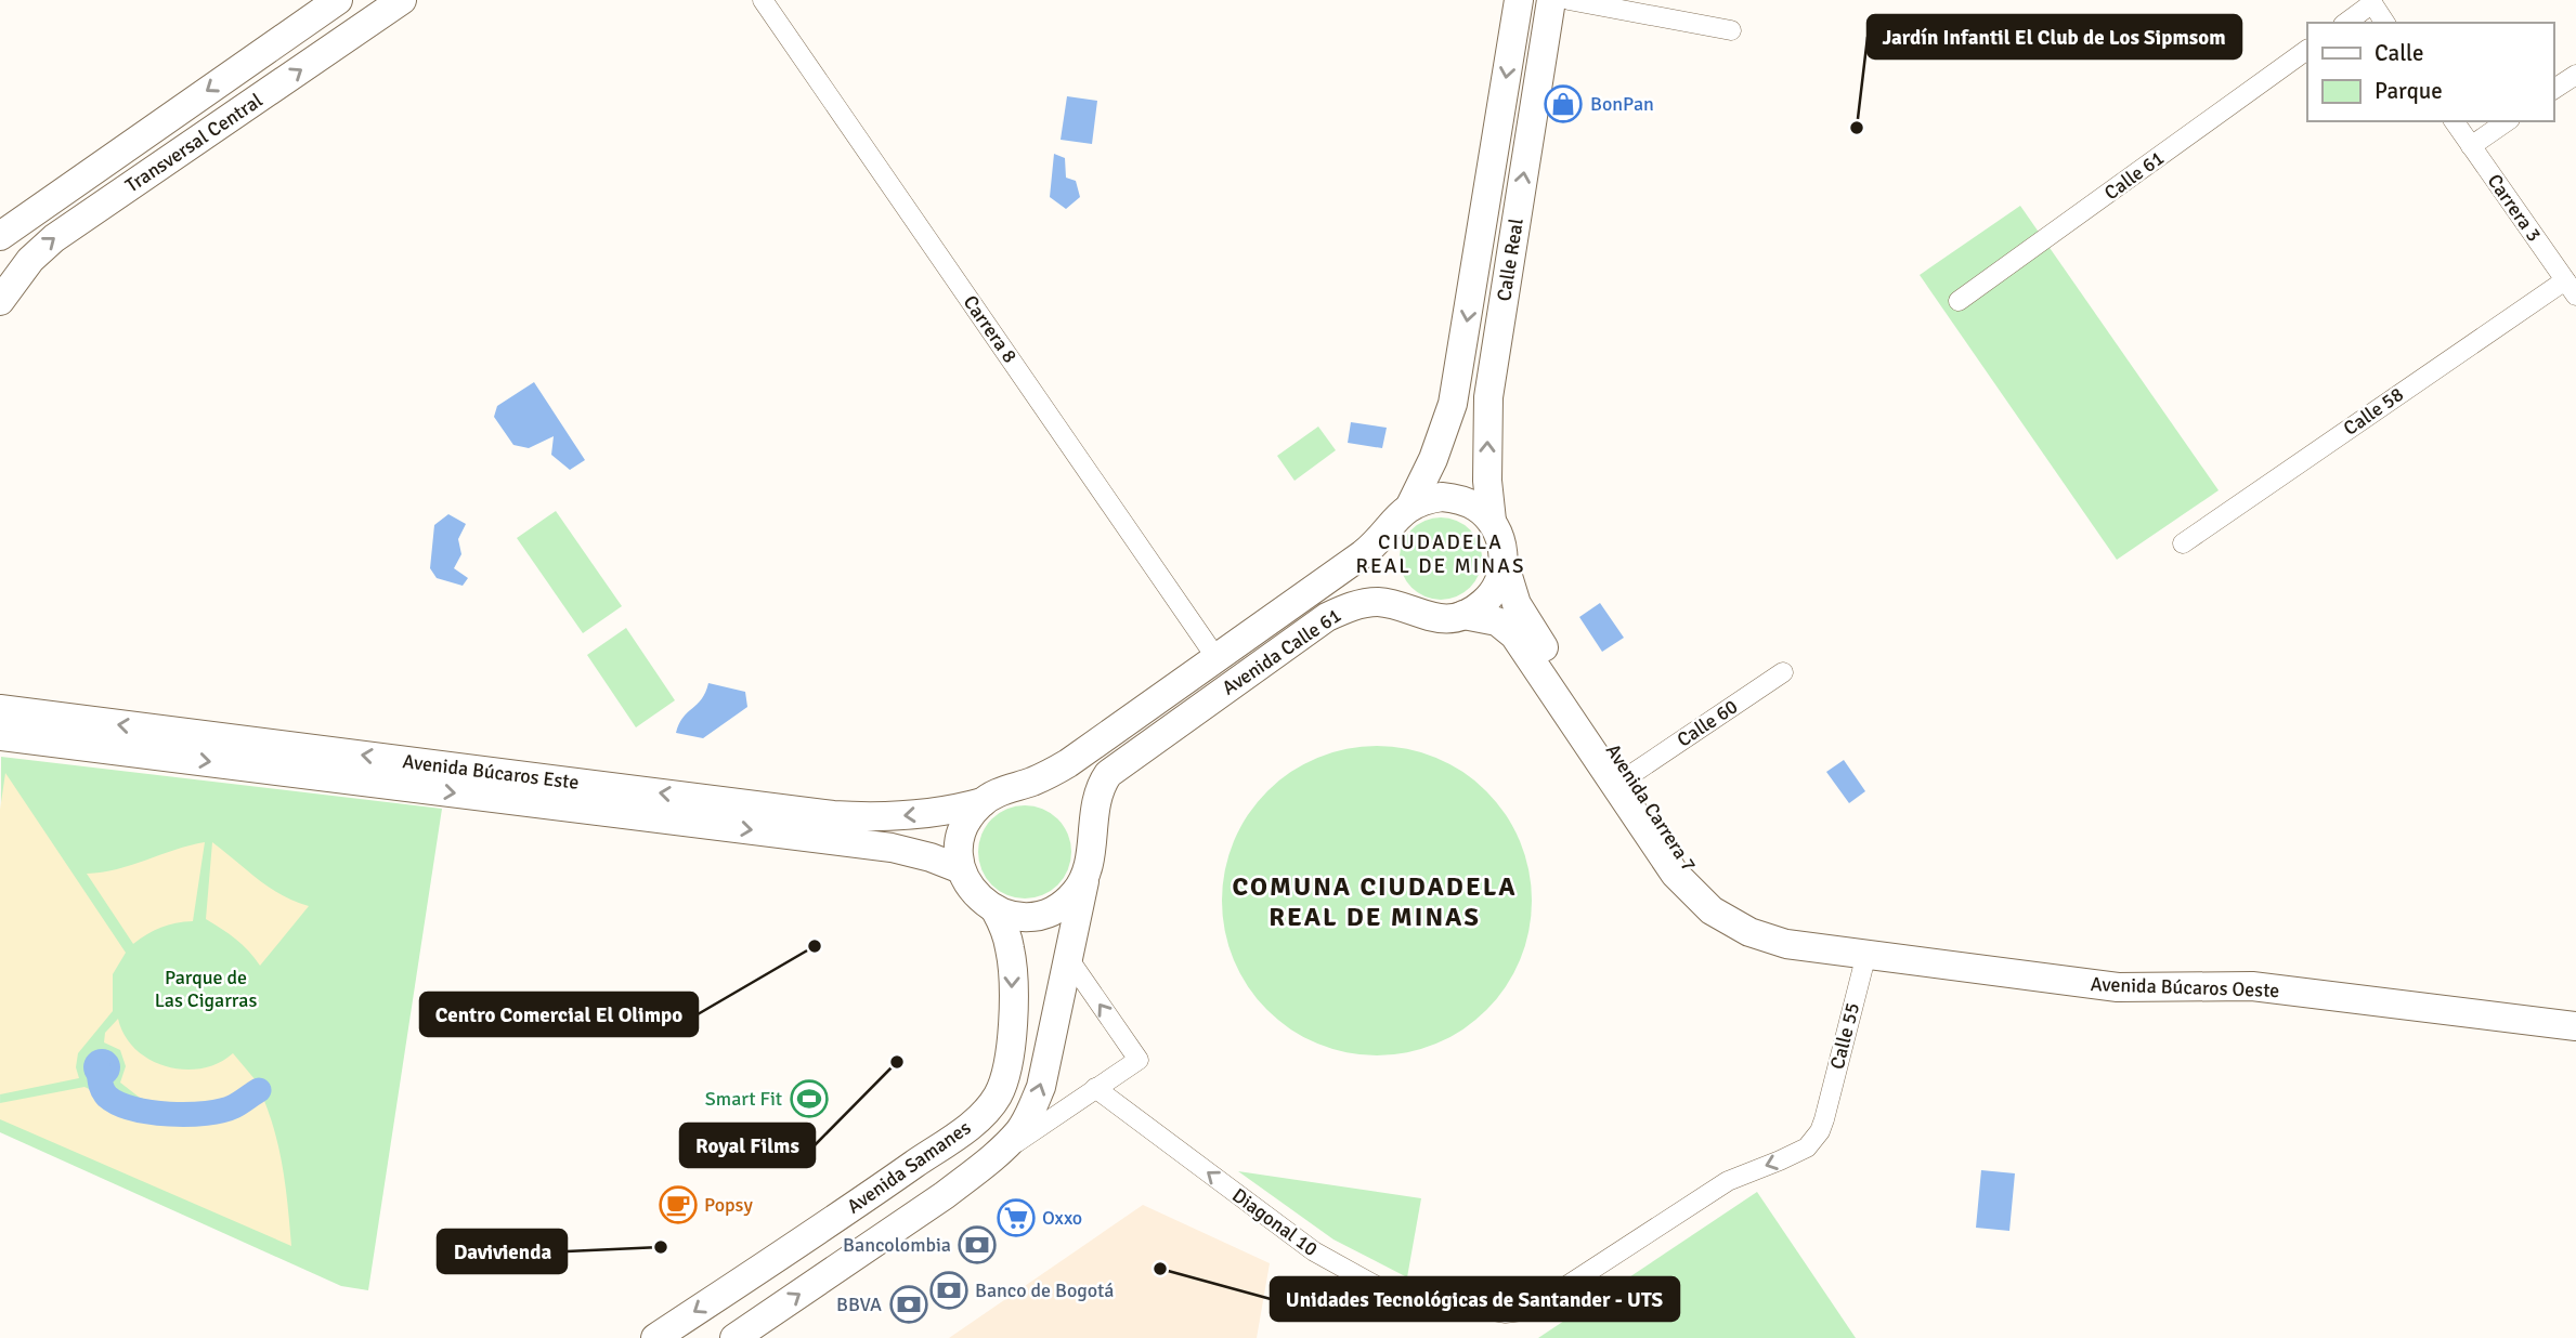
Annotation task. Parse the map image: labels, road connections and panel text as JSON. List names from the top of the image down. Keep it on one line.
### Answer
{"streets":{"main road":["Transversal Central","Calle Real","Avenida Calle 61","Avenida Búcaros Este","Avenida Carrera 7","Avenida Búcaros Oeste","Avenida Samanes"],"street":["Calle 61","Carrera 3","Carrera 8","Calle 58","Calle 60","Calle 55","Diagonal 10"]},"crossings":[["Carrera 3","Calle 58"],["Calle Real","Avenida Calle 61"],["Carrera 8","Avenida Calle 61"],["Avenida Calle 61","Avenida Búcaros Este"],["Avenida Calle 61","Avenida Carrera 7"],["Avenida Calle 61","Avenida Samanes"],["Calle 60","Avenida Carrera 7"],["Avenida Carrera 7","Avenida Búcaros Oeste"],["Avenida Búcaros Oeste","Calle 55"],["Calle 55","Diagonal 10"],["Avenida Samanes","Diagonal 10"]],"one_way":["Diagonal 10"],"districts":["CIUDADELA REAL DE MINAS","COMUNA CIUDADELA REAL DE MINAS"],"parks":["Parque de Las Cigarras"],"places":{"shop":["BonPan"],"other":["Jardín Infantil El Club de Los Sipmsom","Centro Comercial El Olimpo","Royal Films","Davivienda","Unidades Tecnológicas de Santander - UTS"],"sports":["Smart Fit"],"cafe":["Popsy"],"supermarket":["Oxxo"],"bank":["Bancolombia","Banco de Bogotá","BBVA"]},"legend":["Calle","Parque"]}
